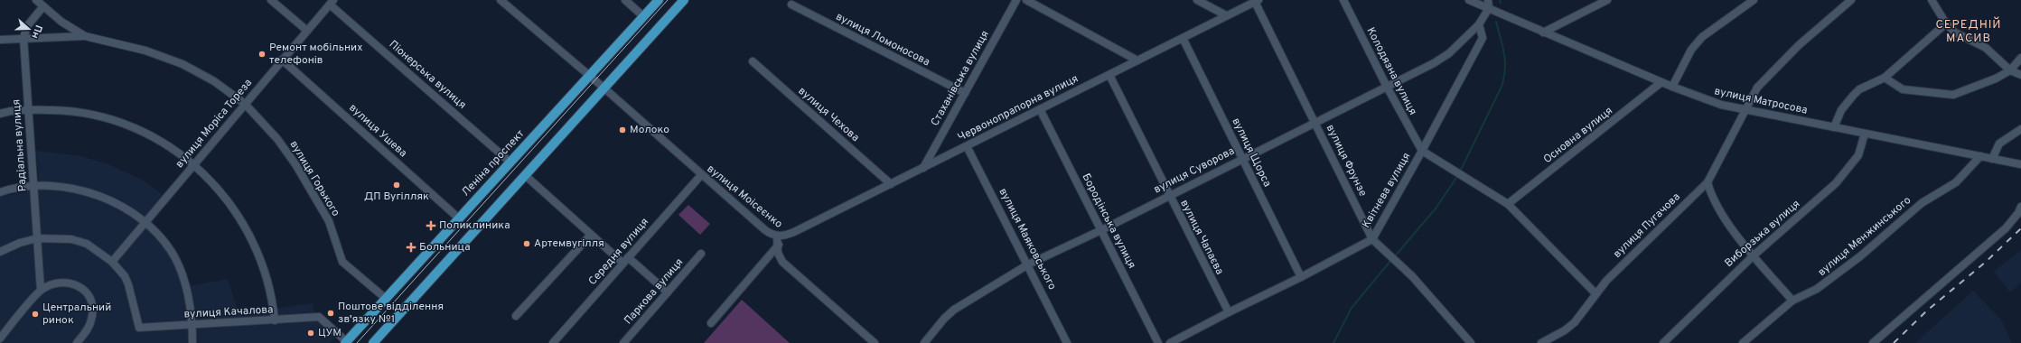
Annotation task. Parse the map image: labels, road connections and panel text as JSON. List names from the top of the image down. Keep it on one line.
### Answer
{"streets":{"main road":["Леніна проспект"],"street":["вулиця Ломоносова","Колодязна вулиця","Піонерська вулиця","Стаханівська вулиця","вулиця Матросова","Червонопрапорна вулиця","вулиця Чехова","вулиця Моріса Тореза","вулиця Ушева","Основна вулиця","Радіальна вулиця","вулиця Щорса","вулиця Фрунзе","вулиця Суворова","вулиця Горького","Квітнева вулиця","вулиця Моісеєнко","Бородінська вулиця","вулиця Пугачова","Виборзька вулиця","вулиця Менжинського","вулиця Чапаєва","вулиця Маяковського","Середня вулиця","Паркова вулиця","вулиця Качалова"]},"crossings":[["вулиця Ломоносова","Стаханівська вулиця"],["Колодязна вулиця","вулиця Суворова"],["Колодязна вулиця","Квітнева вулиця"],["Піонерська вулиця","вулиця Моріса Тореза"],["Піонерська вулиця","Леніна проспект"],["Стаханівська вулиця","Червонопрапорна вулиця"],["вулиця Матросова","Основна вулиця"],["вулиця Матросова","вулиця Пугачова"],["вулиця Матросова","Виборзька вулиця"],["вулиця Матросова","вулиця Менжинського"],["Червонопрапорна вулиця","вулиця Чехова"],["Червонопрапорна вулиця","вулиця Щорса"],["Червонопрапорна вулиця","вулиця Фрунзе"],["Червонопрапорна вулиця","вулиця Моісеєнко"],["Червонопрапорна вулиця","Бородінська вулиця"],["Червонопрапорна вулиця","вулиця Чапаєва"],["Червонопрапорна вулиця","вулиця Маяковського"],["вулиця Моріса Тореза","вулиця Ушева"],["вулиця Моріса Тореза","вулиця Горького"],["вулиця Моріса Тореза","вулиця Качалова"],["вулиця Ушева","Леніна проспект"],["Радіальна вулиця","вулиця Горького"],["вулиця Щорса","вулиця Суворова"],["вулиця Щорса","Квітнева вулиця"],["вулиця Фрунзе","вулиця Суворова"],["вулиця Фрунзе","Квітнева вулиця"],["Леніна проспект","вулиця Горького"],["Леніна проспект","вулиця Моісеєнко"],["Леніна проспект","вулиця Качалова"],["вулиця Суворова","Квітнева вулиця"],["вулиця Суворова","Бородінська вулиця"],["вулиця Суворова","вулиця Чапаєва"],["вулиця Суворова","вулиця Маяковського"],["Квітнева вулиця","вулиця Чапаєва"],["вулиця Моісеєнко","Середня вулиця"]],"districts":["СЕРЕДНІЙ МАСИВ"],"places":{"other":["Ремонт мобільних телефонів","Молоко","ДП Вугілляк","Артемвугілля","Поштове відділення зв'язку №1","Центральний ринок","ЦУМ"],"health":["Поликлиника","Больница"]},"north":"right"}
